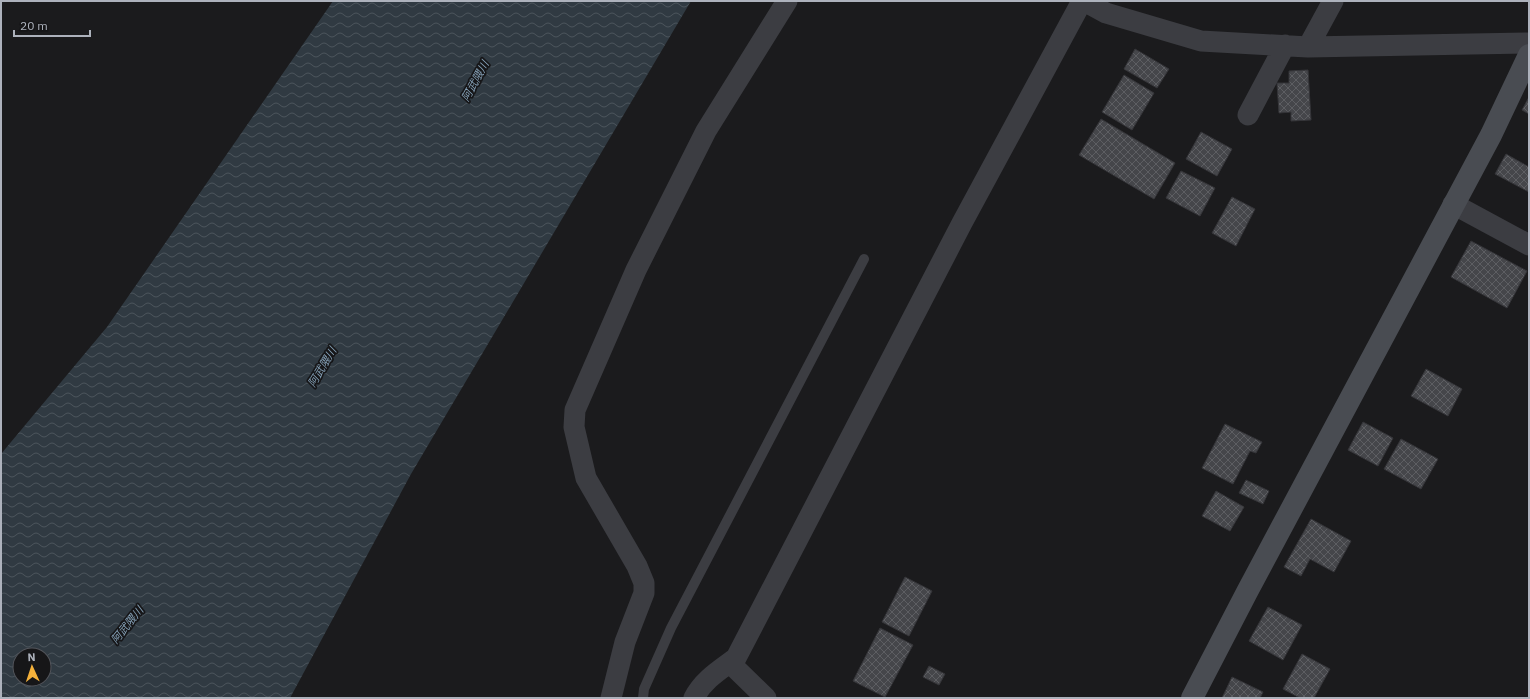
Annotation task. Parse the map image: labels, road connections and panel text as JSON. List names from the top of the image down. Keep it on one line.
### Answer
{"water":["阿武隈川"],"scale_bar":"20 m","north":"top"}
